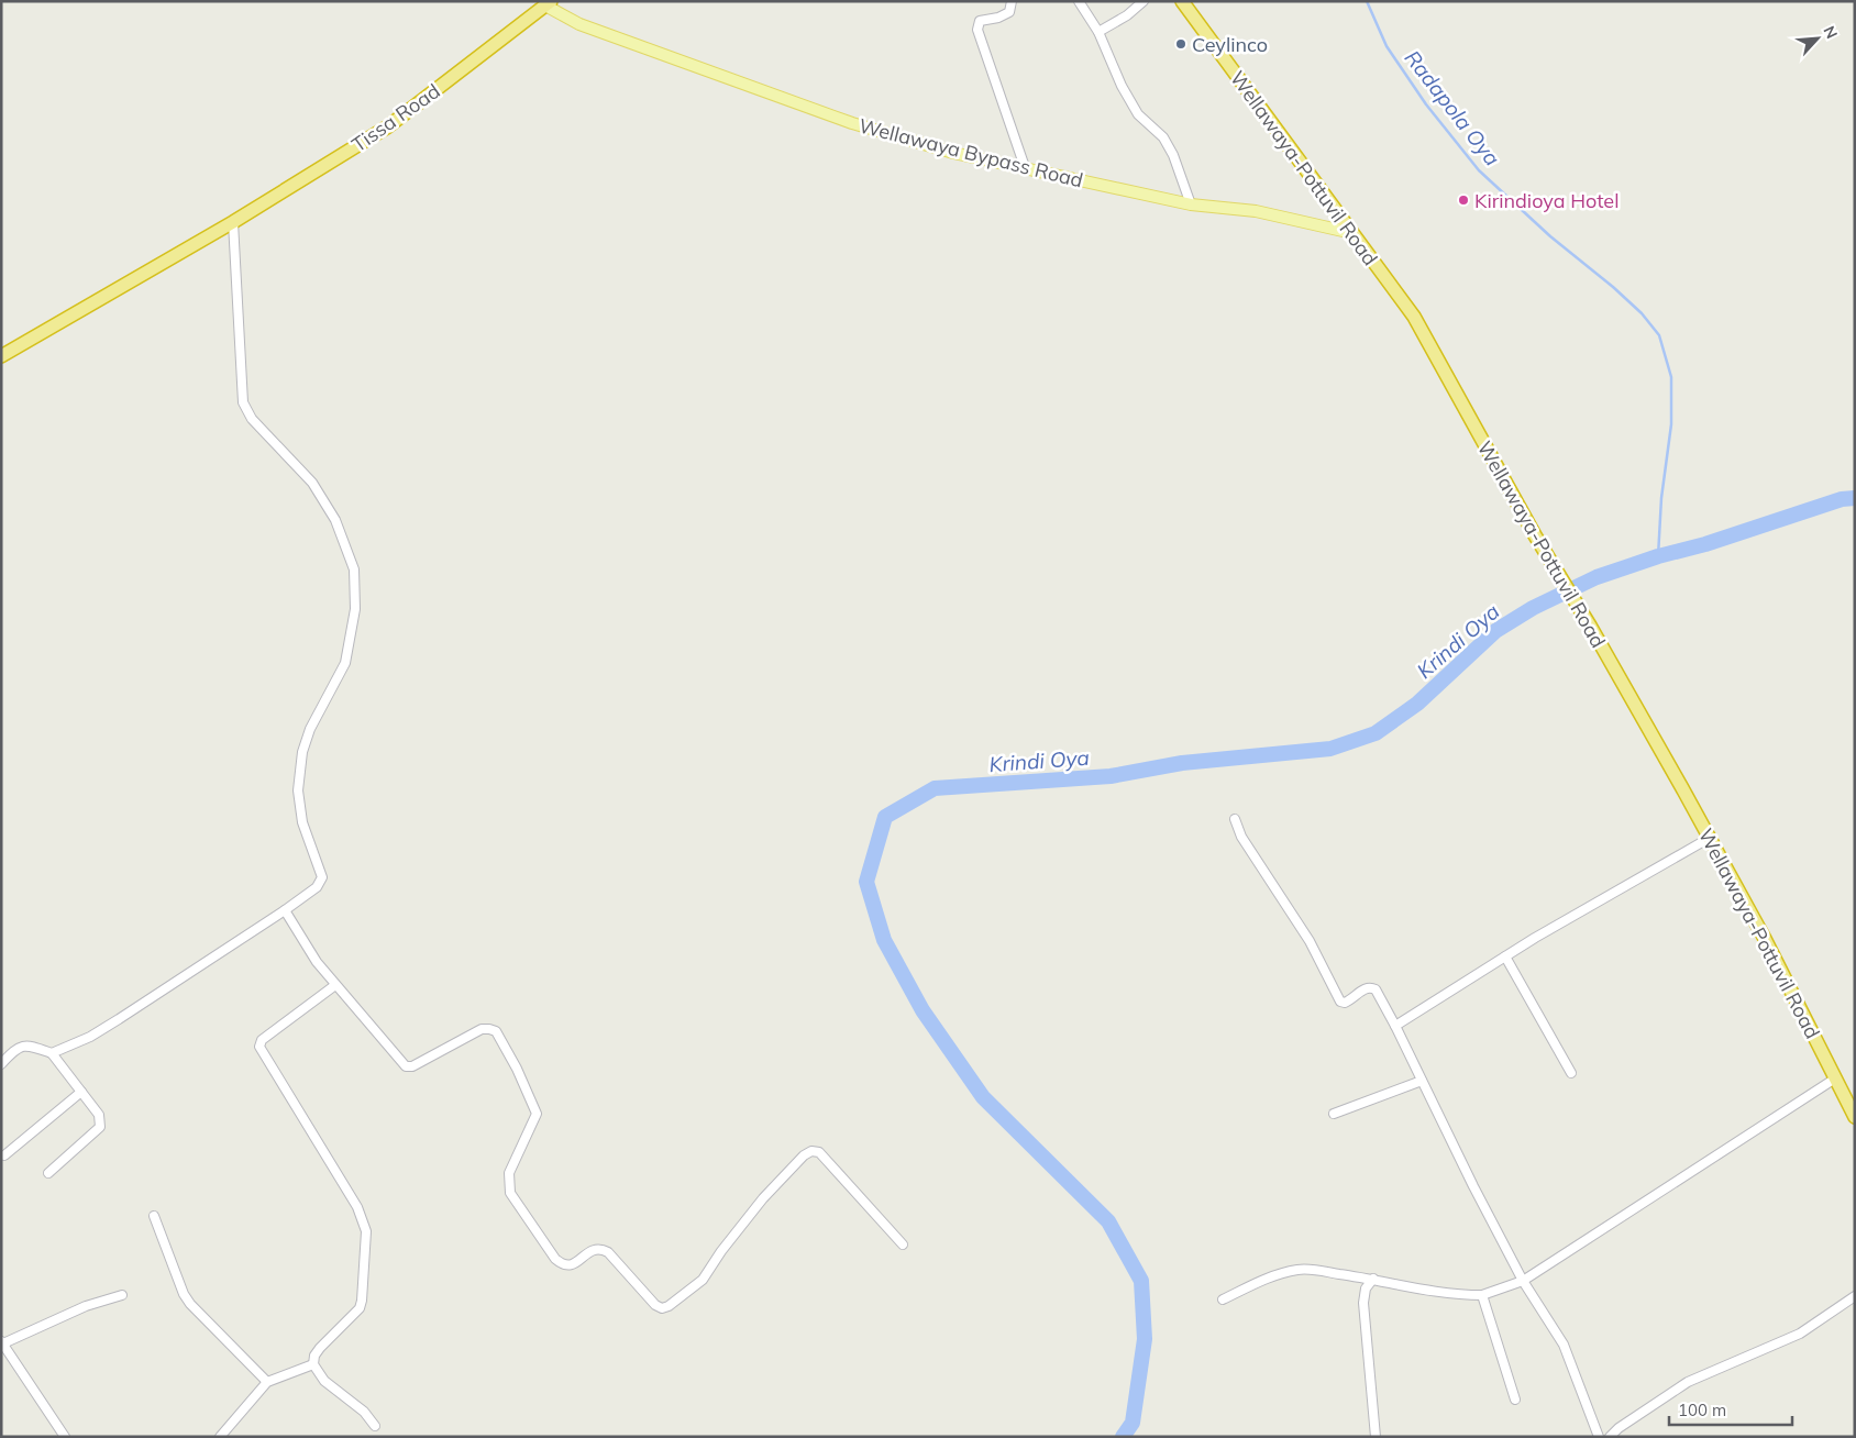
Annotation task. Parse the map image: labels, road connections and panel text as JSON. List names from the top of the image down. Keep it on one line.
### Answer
{"streets":{"highway":["Tissa Road","Wellawaya-Pottuvil Road"],"main road":["Wellawaya Bypass Road"]},"crossings":[["Tissa Road","Wellawaya Bypass Road"],["Wellawaya Bypass Road","Wellawaya-Pottuvil Road"]],"water":["Radapola Oya","Krindi Oya"],"places":["Ceylinco","Kirindioya Hotel"],"scale_bar":"100 m","north":"top right"}
